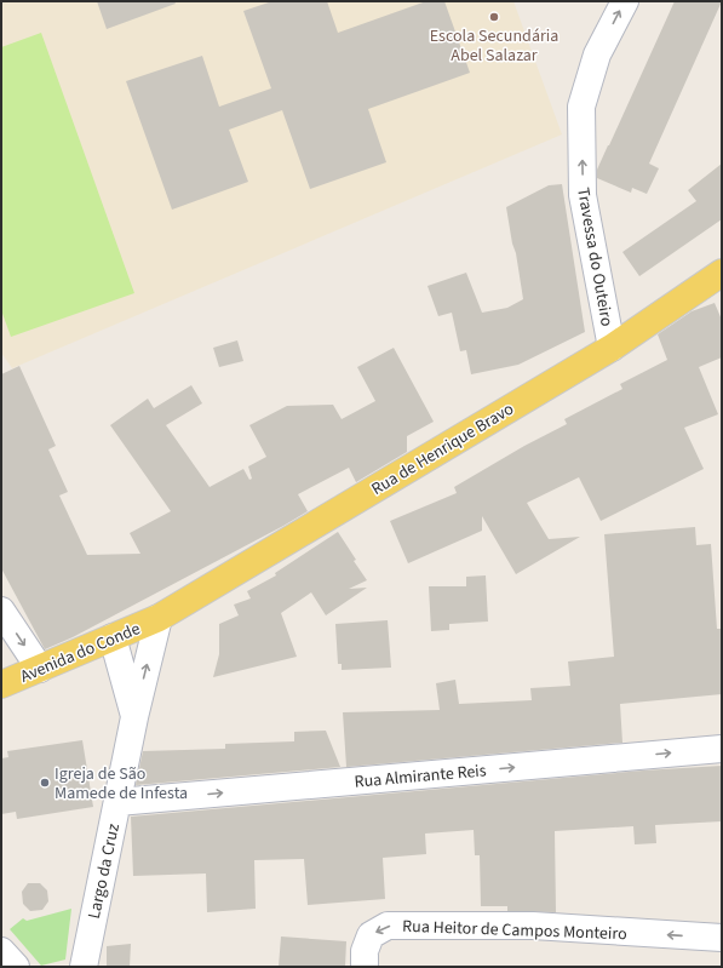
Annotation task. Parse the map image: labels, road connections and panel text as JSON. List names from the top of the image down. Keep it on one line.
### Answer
{"streets":{"main road":["Rua de Henrique Bravo","Avenida do Conde"],"street":["Travessa do Outeiro","Rua Almirante Reis","Largo da Cruz","Rua Heitor de Campos Monteiro"]},"crossings":[["Travessa do Outeiro","Rua de Henrique Bravo"],["Rua de Henrique Bravo","Avenida do Conde"],["Rua de Henrique Bravo","Largo da Cruz"],["Avenida do Conde","Largo da Cruz"],["Rua Almirante Reis","Largo da Cruz"]],"one_way":["Travessa do Outeiro","Rua Almirante Reis","Rua Heitor de Campos Monteiro"],"places":["Escola Secundária Abel Salazar","Igreja de São Mamede de Infesta"]}
